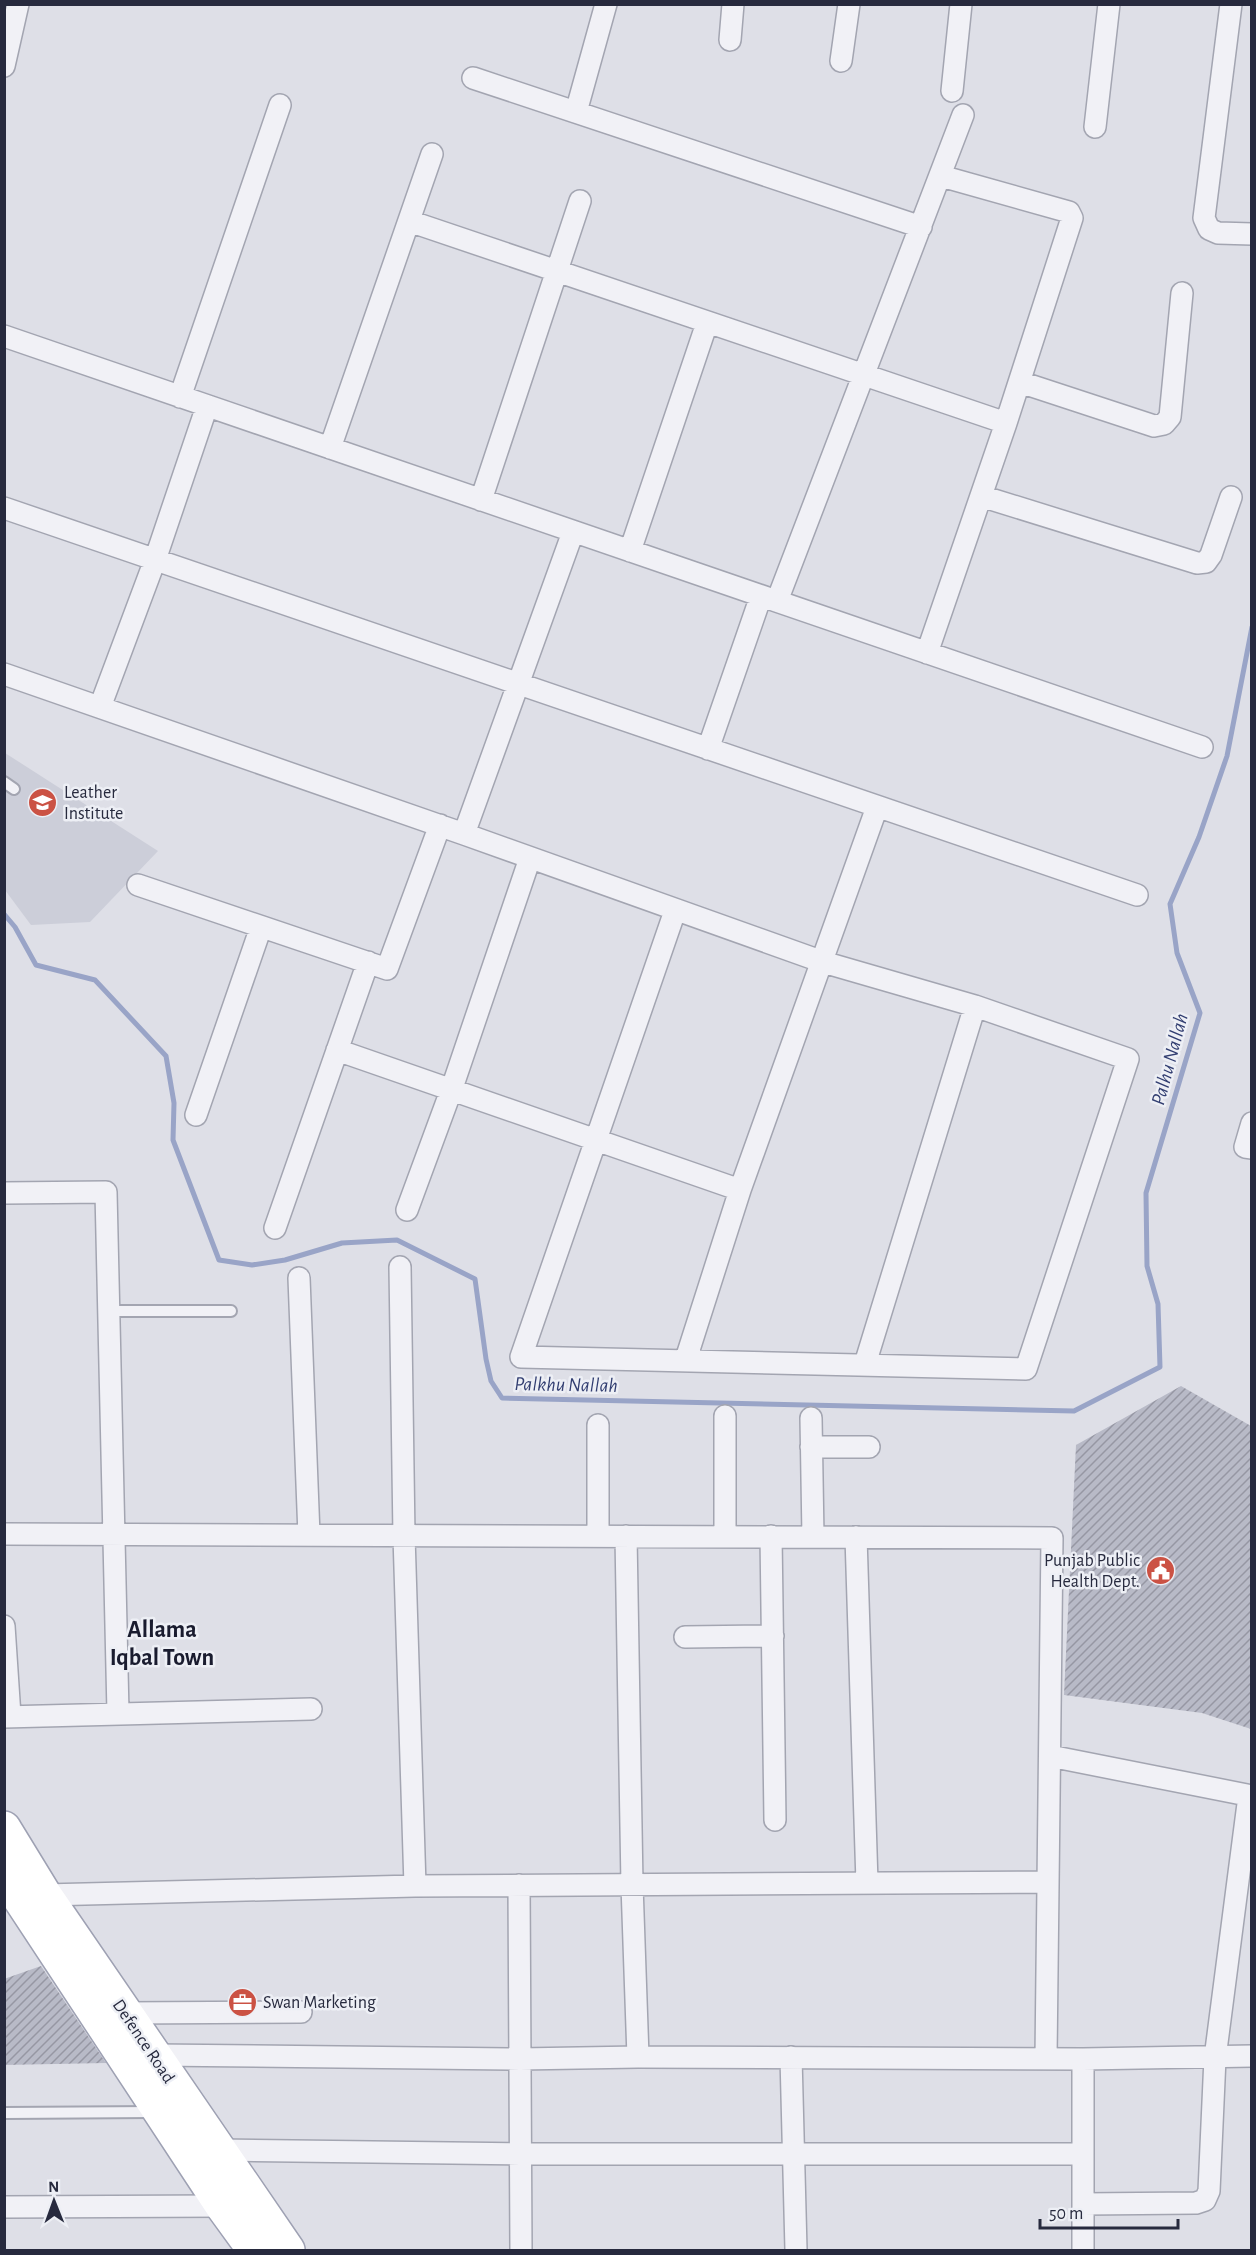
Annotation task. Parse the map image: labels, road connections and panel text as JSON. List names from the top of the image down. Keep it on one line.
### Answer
{"streets":{"main road":["Defence Road"]},"districts":["Allama Iqbal Town"],"water":["Palhu Nallah","Palkhu Nallah"],"places":{"school or university":["Leather Institute"],"public building":["Punjab Public Health Dept."],"office":["Swan Marketing"]},"scale_bar":"50 m","north":"top"}
